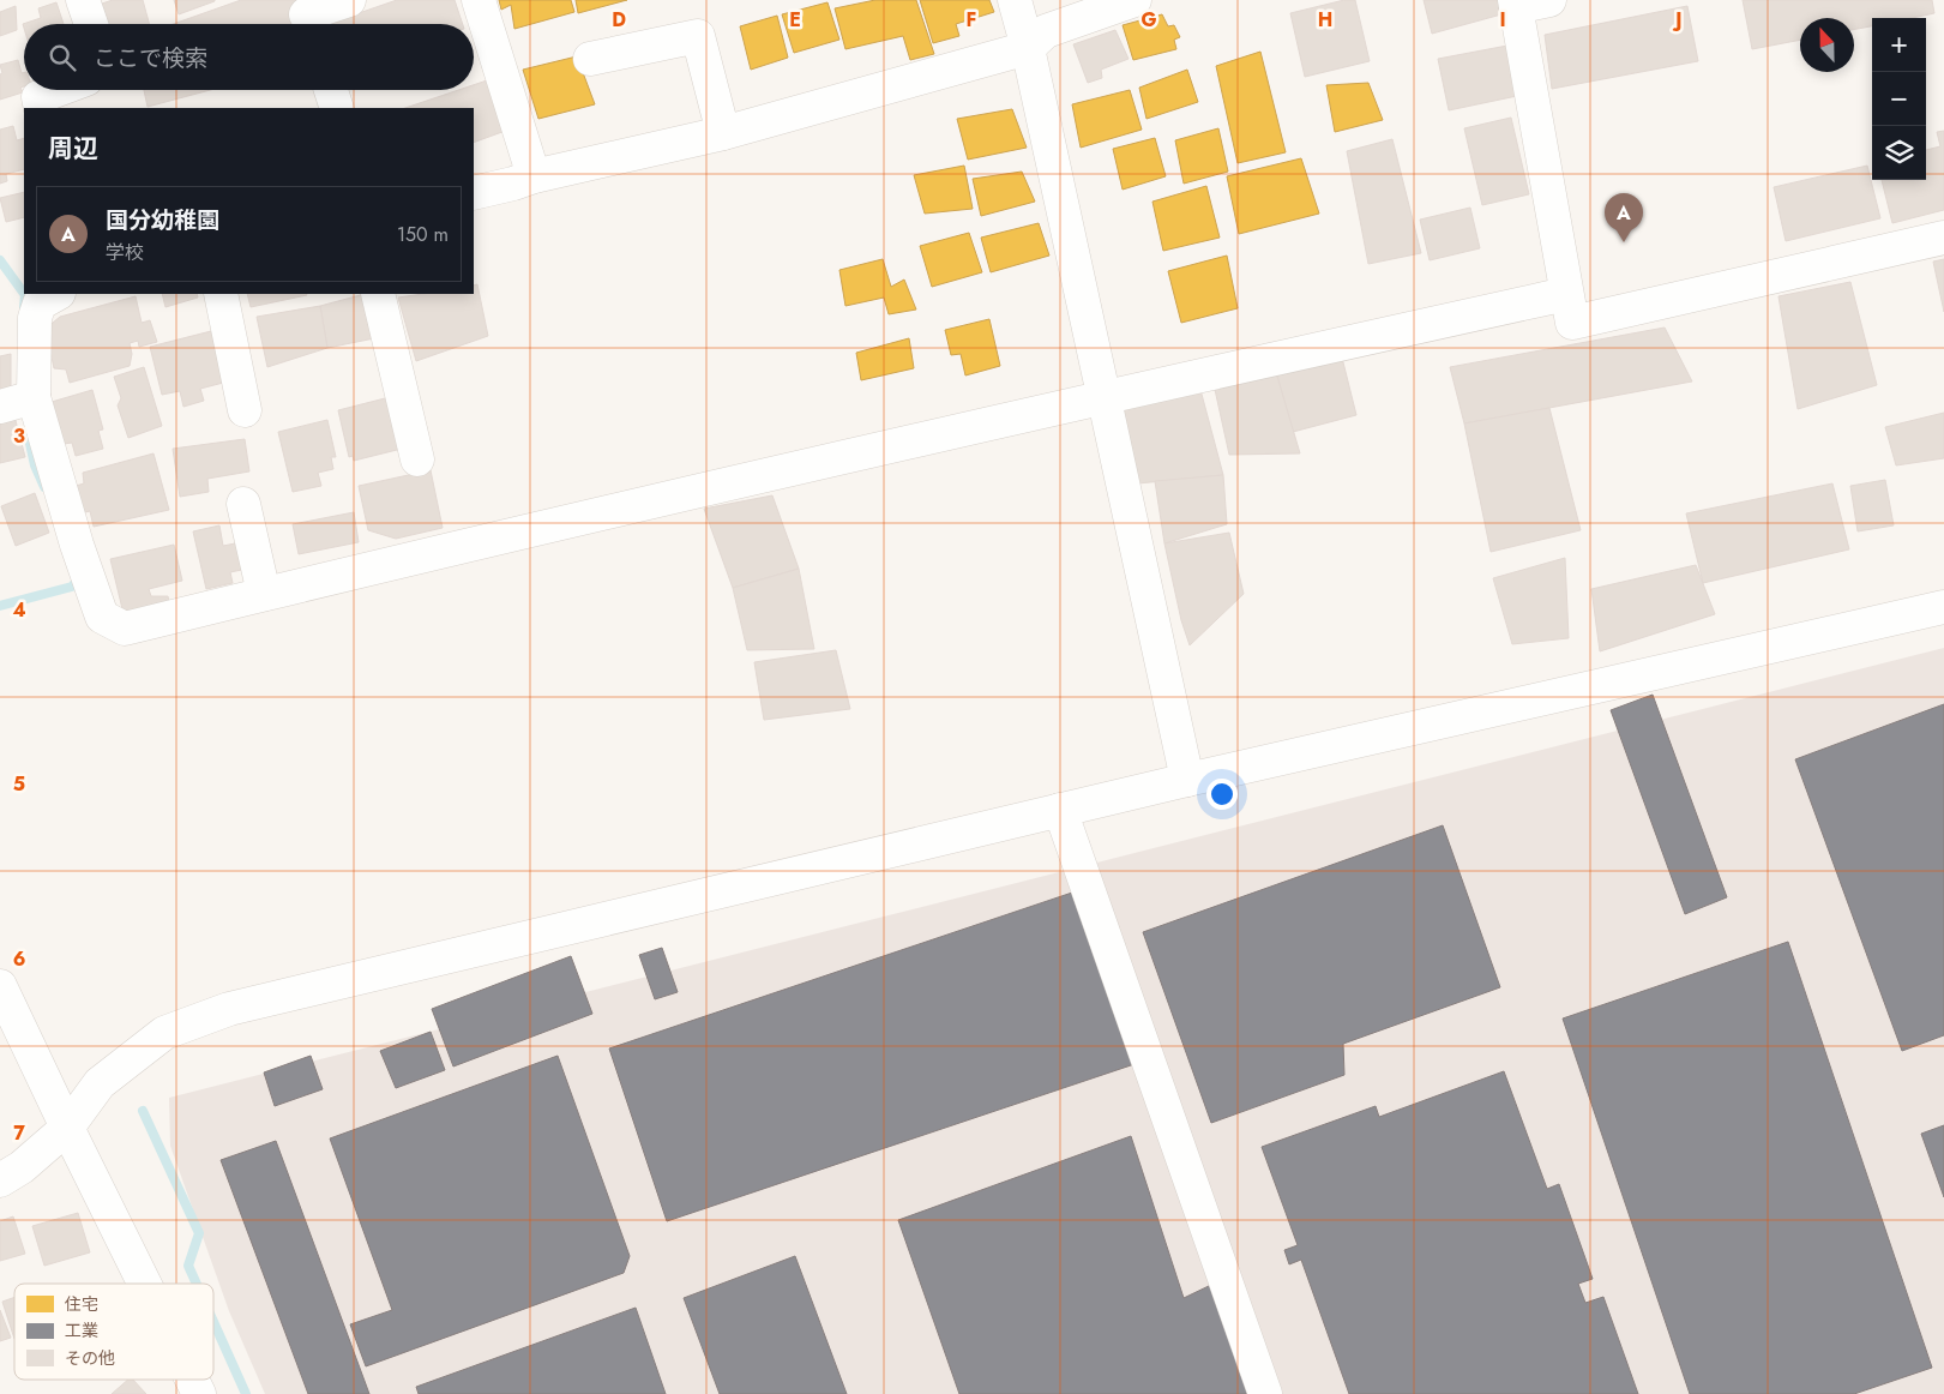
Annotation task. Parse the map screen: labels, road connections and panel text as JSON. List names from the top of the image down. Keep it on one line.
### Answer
{"legend":["住宅","工業","その他"],"north":"top","page":{"map_buttons":["+","−"],"search":"ここで検索","heading":"周辺","list":[{"mark":"A","name":"国分幼稚園","note":"学校","value":"150 m"}],"pins":"A"},"grid":{"columns":["D","E","F","G","H","I","J"],"rows":["3","4","5","6","7"]}}
